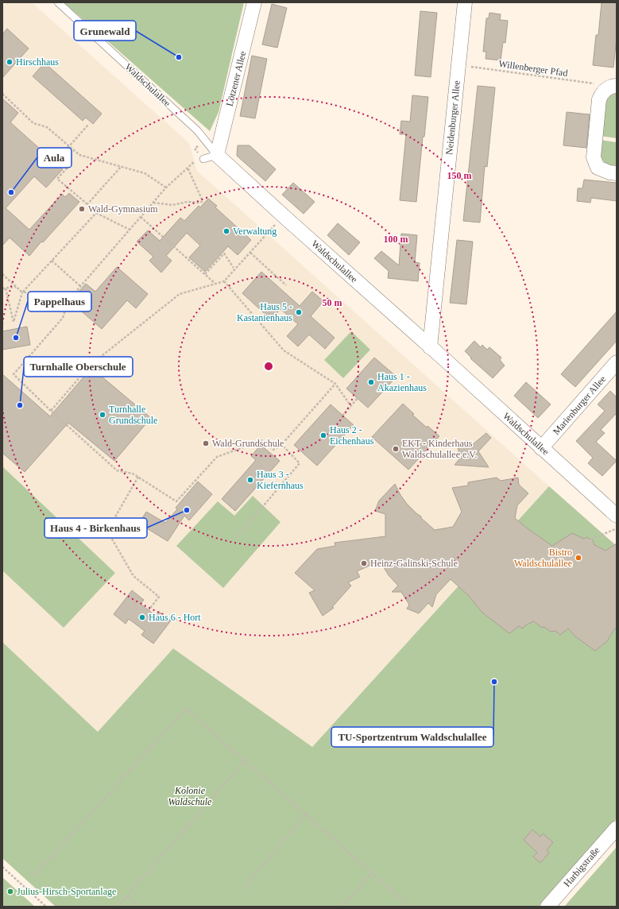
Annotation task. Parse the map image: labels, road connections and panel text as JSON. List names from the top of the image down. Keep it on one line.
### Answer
{"streets":{"street":["Lötzener Allee","Waldschulallee","Neidenburger Allee","Marienburger Allee","Harbigstraße"],"path":["Willenberger Pfad"]},"crossings":[["Willenberger Pfad","Neidenburger Allee"],["Lötzener Allee","Waldschulallee"],["Waldschulallee","Neidenburger Allee"],["Waldschulallee","Marienburger Allee"]],"parks":["Kolonie Waldschule"],"places":["Grunewald","Hirschhaus","Aula","Wald-Gymnasium","Verwaltung","Haus 5 - Kastanienhaus","Pappelhaus","Haus 1 - Akazienhaus","Turnhalle Oberschule","Turnhalle Grundschule","Haus 2 - Eichenhaus","Wald-Grundschule","EKT - Kinderhaus Waldschulallee e.V.","Haus 3 - Kiefernhaus","Haus 4 - Birkenhaus","Bistro Waldschulallee","Heinz-Galinski-Schule","Haus 6 - Hort","TU-Sportzentrum Waldschulallee","Julius-Hirsch-Sportanlage"],"rings":["150 m","100 m","50 m"]}
